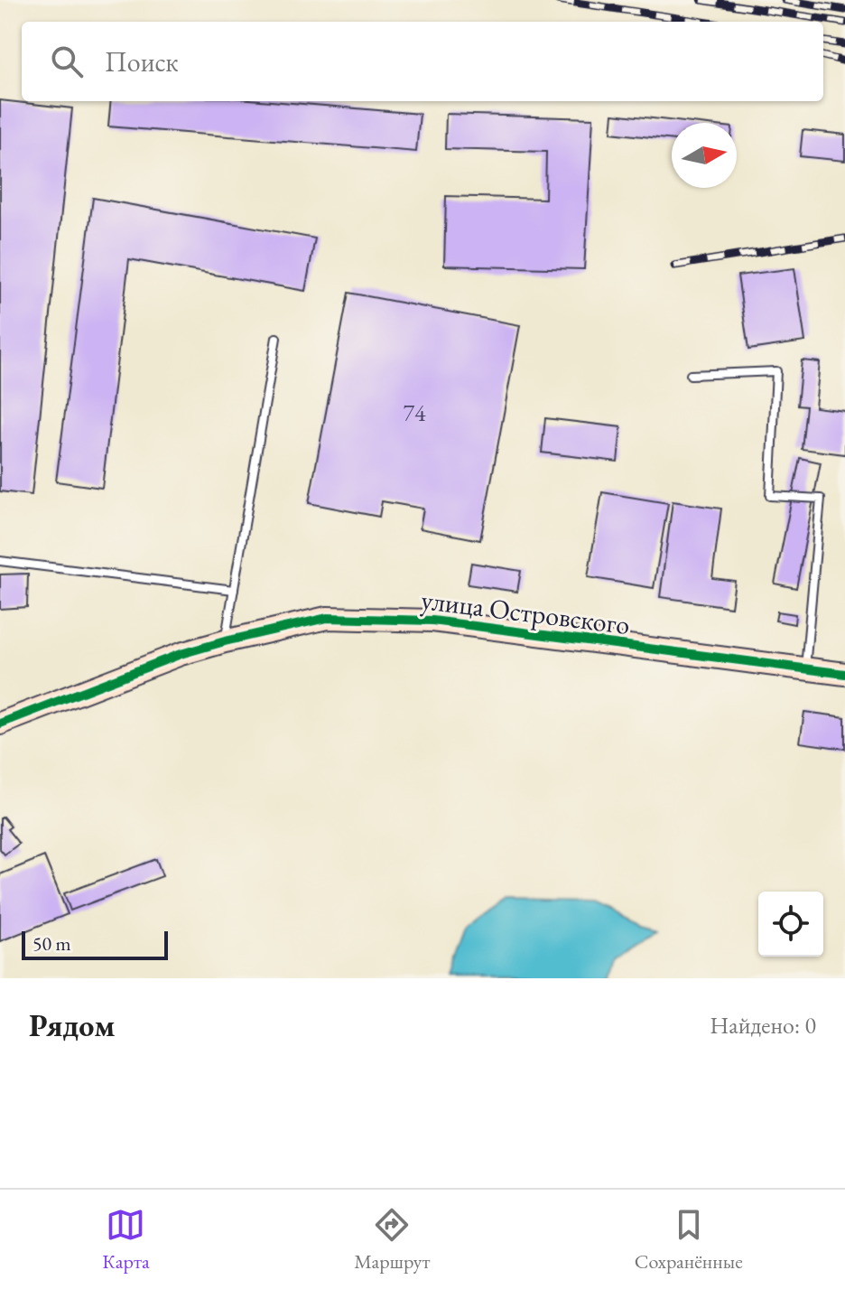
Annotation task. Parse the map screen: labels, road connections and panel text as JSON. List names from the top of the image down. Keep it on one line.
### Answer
{"streets":{"street":["улица Островского"]},"house_numbers":["74"],"scale_bar":"50 m","north":"right","page":{"search":"Поиск","scale":"50 m","heading":["Рядом","Найдено: 0"],"nav":["Карта","Маршрут","Сохранённые"]}}
